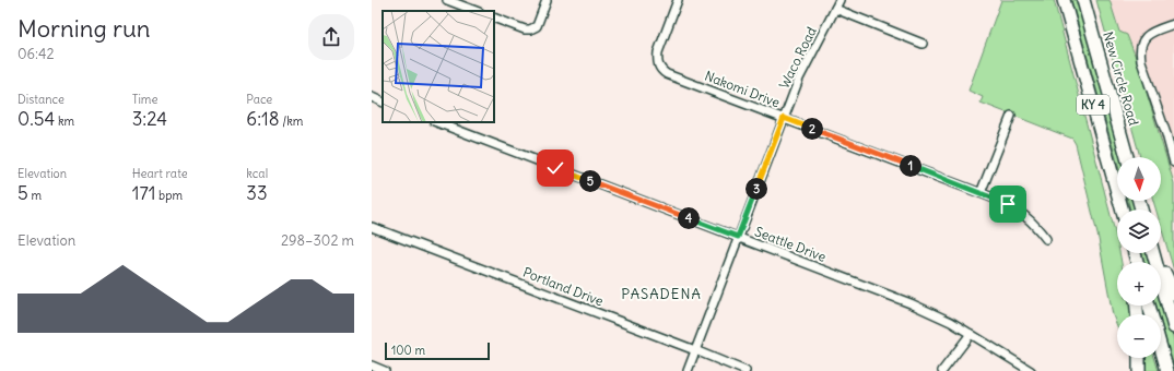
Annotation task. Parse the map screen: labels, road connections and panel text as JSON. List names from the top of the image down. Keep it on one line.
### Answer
{"streets":{"highway":["New Circle Road","KY 4"],"street":["Waco Road","Nakomi Drive","Seattle Drive","Portland Drive"]},"crossings":[["Waco Road","Nakomi Drive"],["Waco Road","Seattle Drive"],["Waco Road","Portland Drive"]],"districts":["PASADENA"],"scale_bar":"100 m","north":"bottom","page":{"heading":["Morning run","06:42"],"stats":[["Distance","0.54 km"],["Time","3:24"],["Pace","6:18 /km"],["Elevation","5 m"],["Heart rate","171 bpm"],["kcal","33"]],"pins":["2","1","5","3","4"],"map_buttons":["+","−"],"chart":["Elevation","298–302 m"],"scale":"100 m"}}
